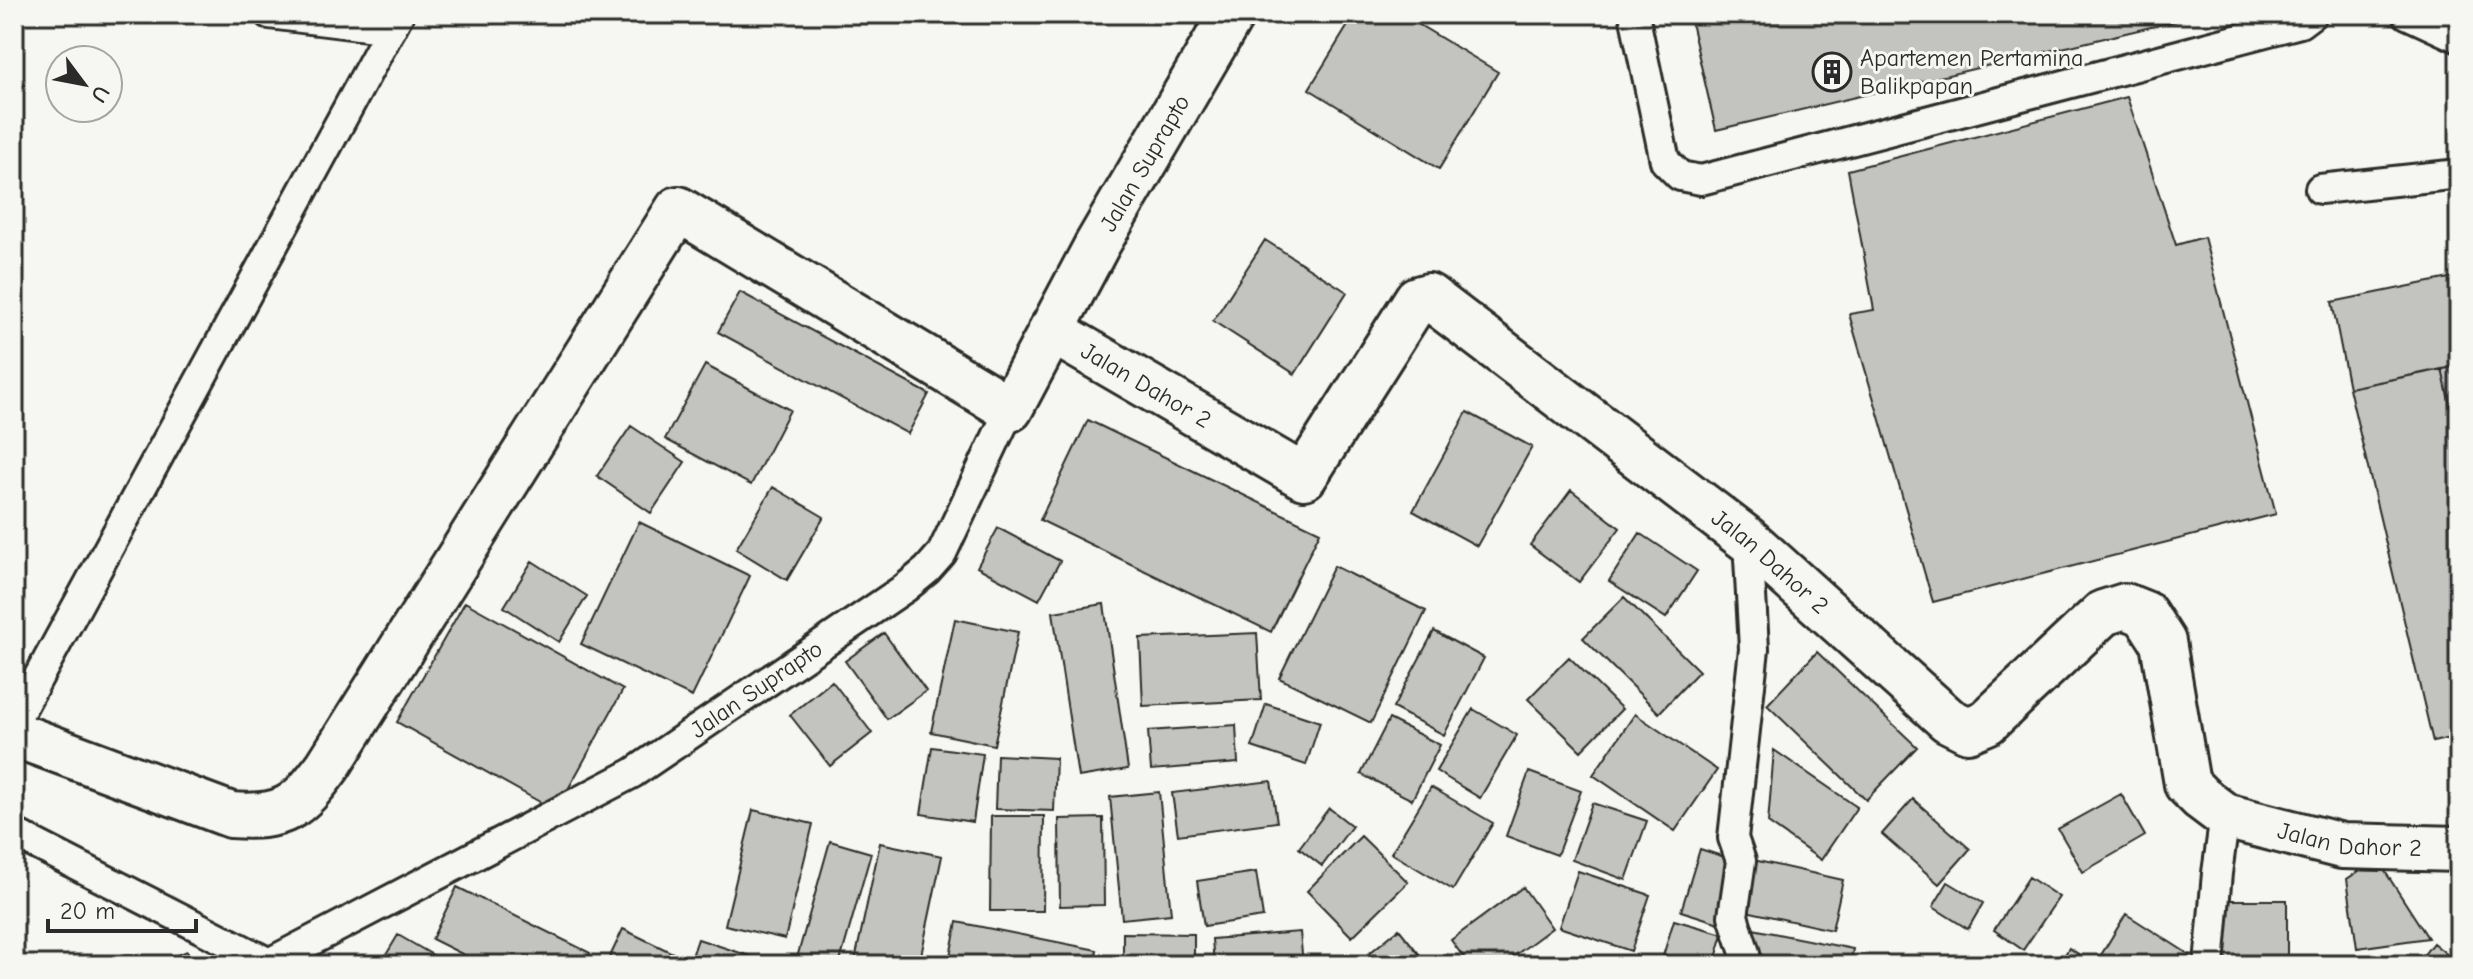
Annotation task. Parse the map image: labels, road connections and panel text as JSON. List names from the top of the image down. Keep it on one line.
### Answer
{"streets":{"street":["Jalan Suprapto","Jalan Dahor 2"]},"crossings":[["Jalan Suprapto","Jalan Dahor 2"]],"places":{"building":["Apartemen Pertamina Balikpapan"]},"scale_bar":"20 m","north":"bottom right"}
